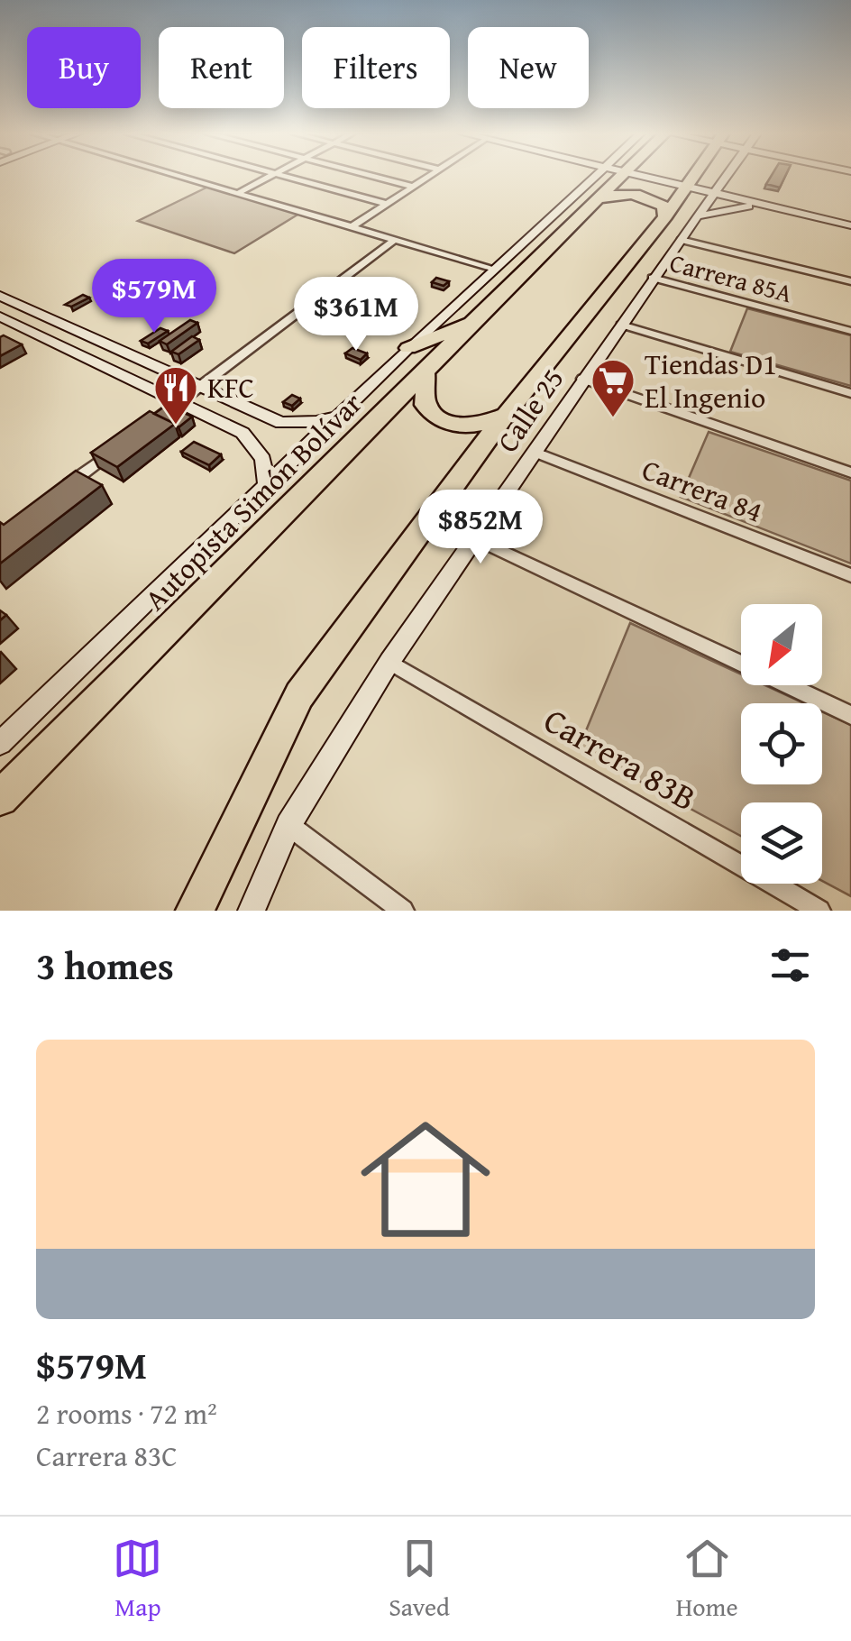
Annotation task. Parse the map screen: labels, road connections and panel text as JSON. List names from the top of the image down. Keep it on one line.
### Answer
{"streets":{"highway":["Autopista Simón Bolívar"],"street":["Carrera 85A","Calle 25","Carrera 84","Carrera 83B"]},"crossings":[["Carrera 85A","Calle 25"],["Calle 25","Carrera 84"],["Calle 25","Carrera 83B"]],"places":{"supermarket":["Tiendas D1 El Ingenio"],"restaurant":["KFC"]},"north":"bottom left","page":{"chip":["Buy","Rent","Filters","New"],"price":["$579M","$361M","$852M"],"heading":"3 homes","list":[{"name":"$579M","note":"2 rooms · 72 m² · Carrera 83C"}],"tabs":["Map","Saved","Home"]}}
